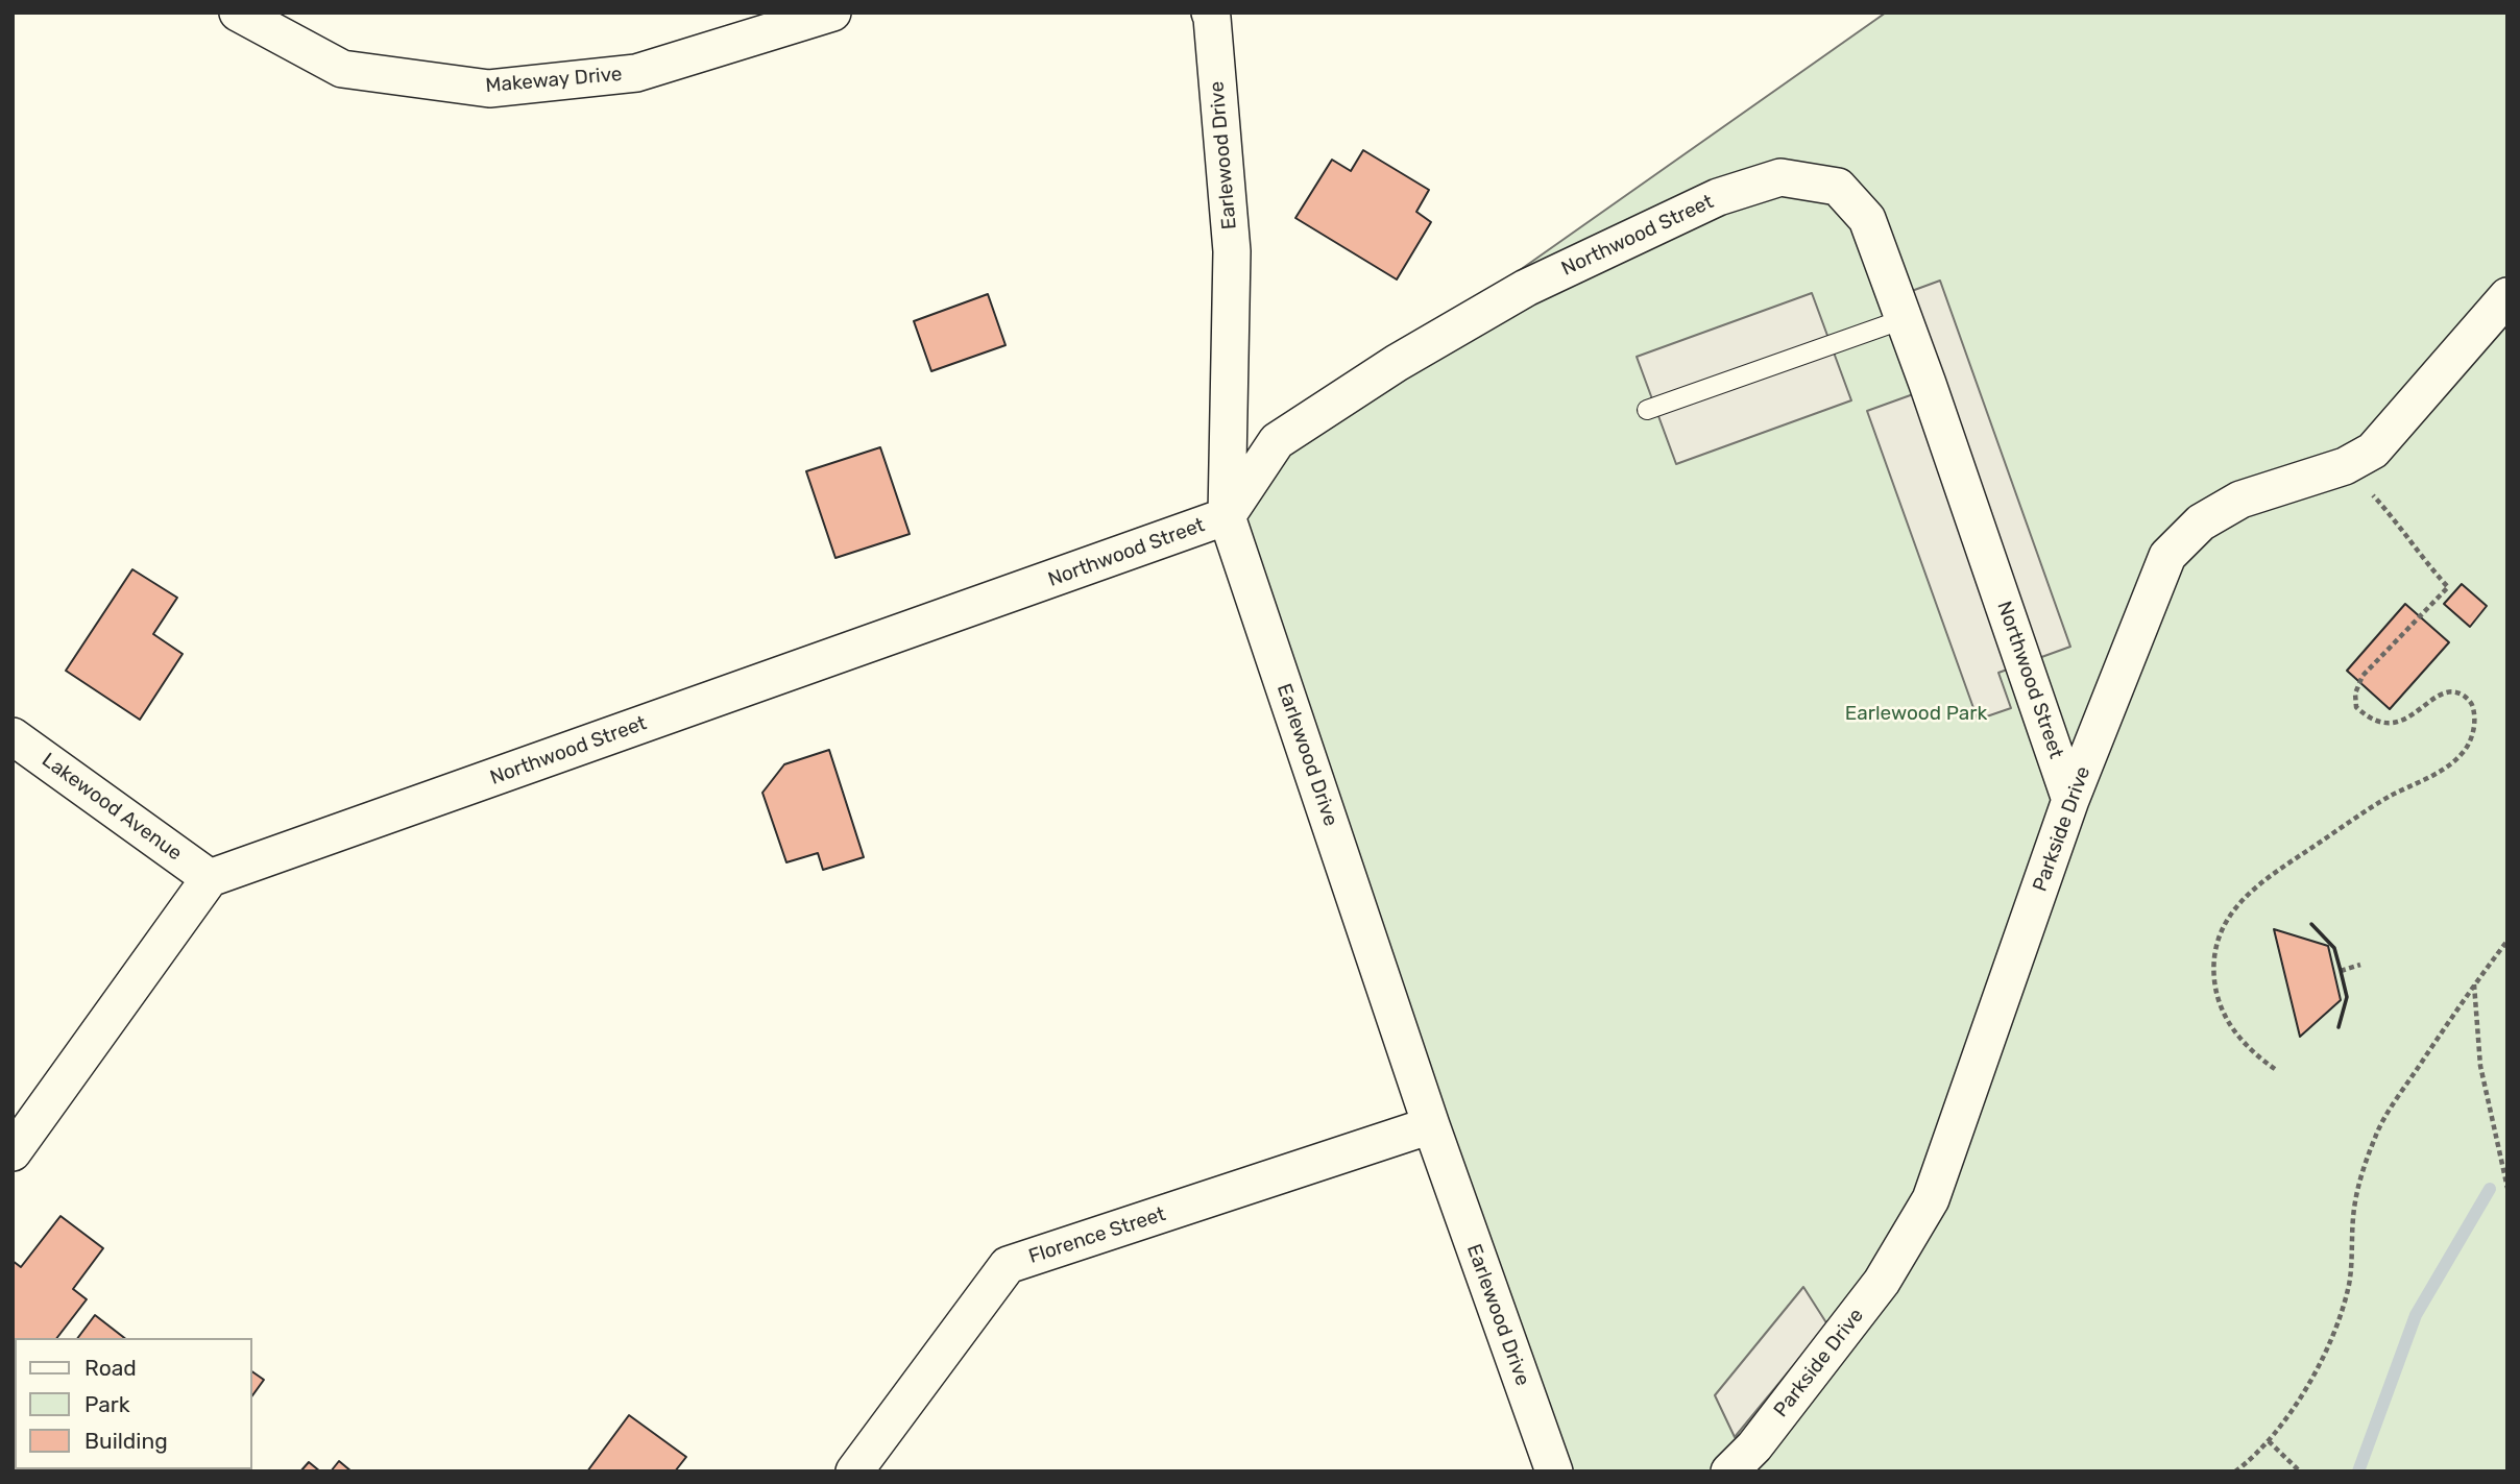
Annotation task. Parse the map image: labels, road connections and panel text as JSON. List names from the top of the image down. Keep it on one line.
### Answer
{"streets":{"street":["Makeway Drive","Earlewood Drive","Northwood Street","Lakewood Avenue","Parkside Drive","Florence Street"]},"crossings":[["Earlewood Drive","Northwood Street"],["Earlewood Drive","Florence Street"],["Northwood Street","Lakewood Avenue"],["Northwood Street","Parkside Drive"]],"parks":["Earlewood Park"],"legend":["Road","Park","Building"]}
